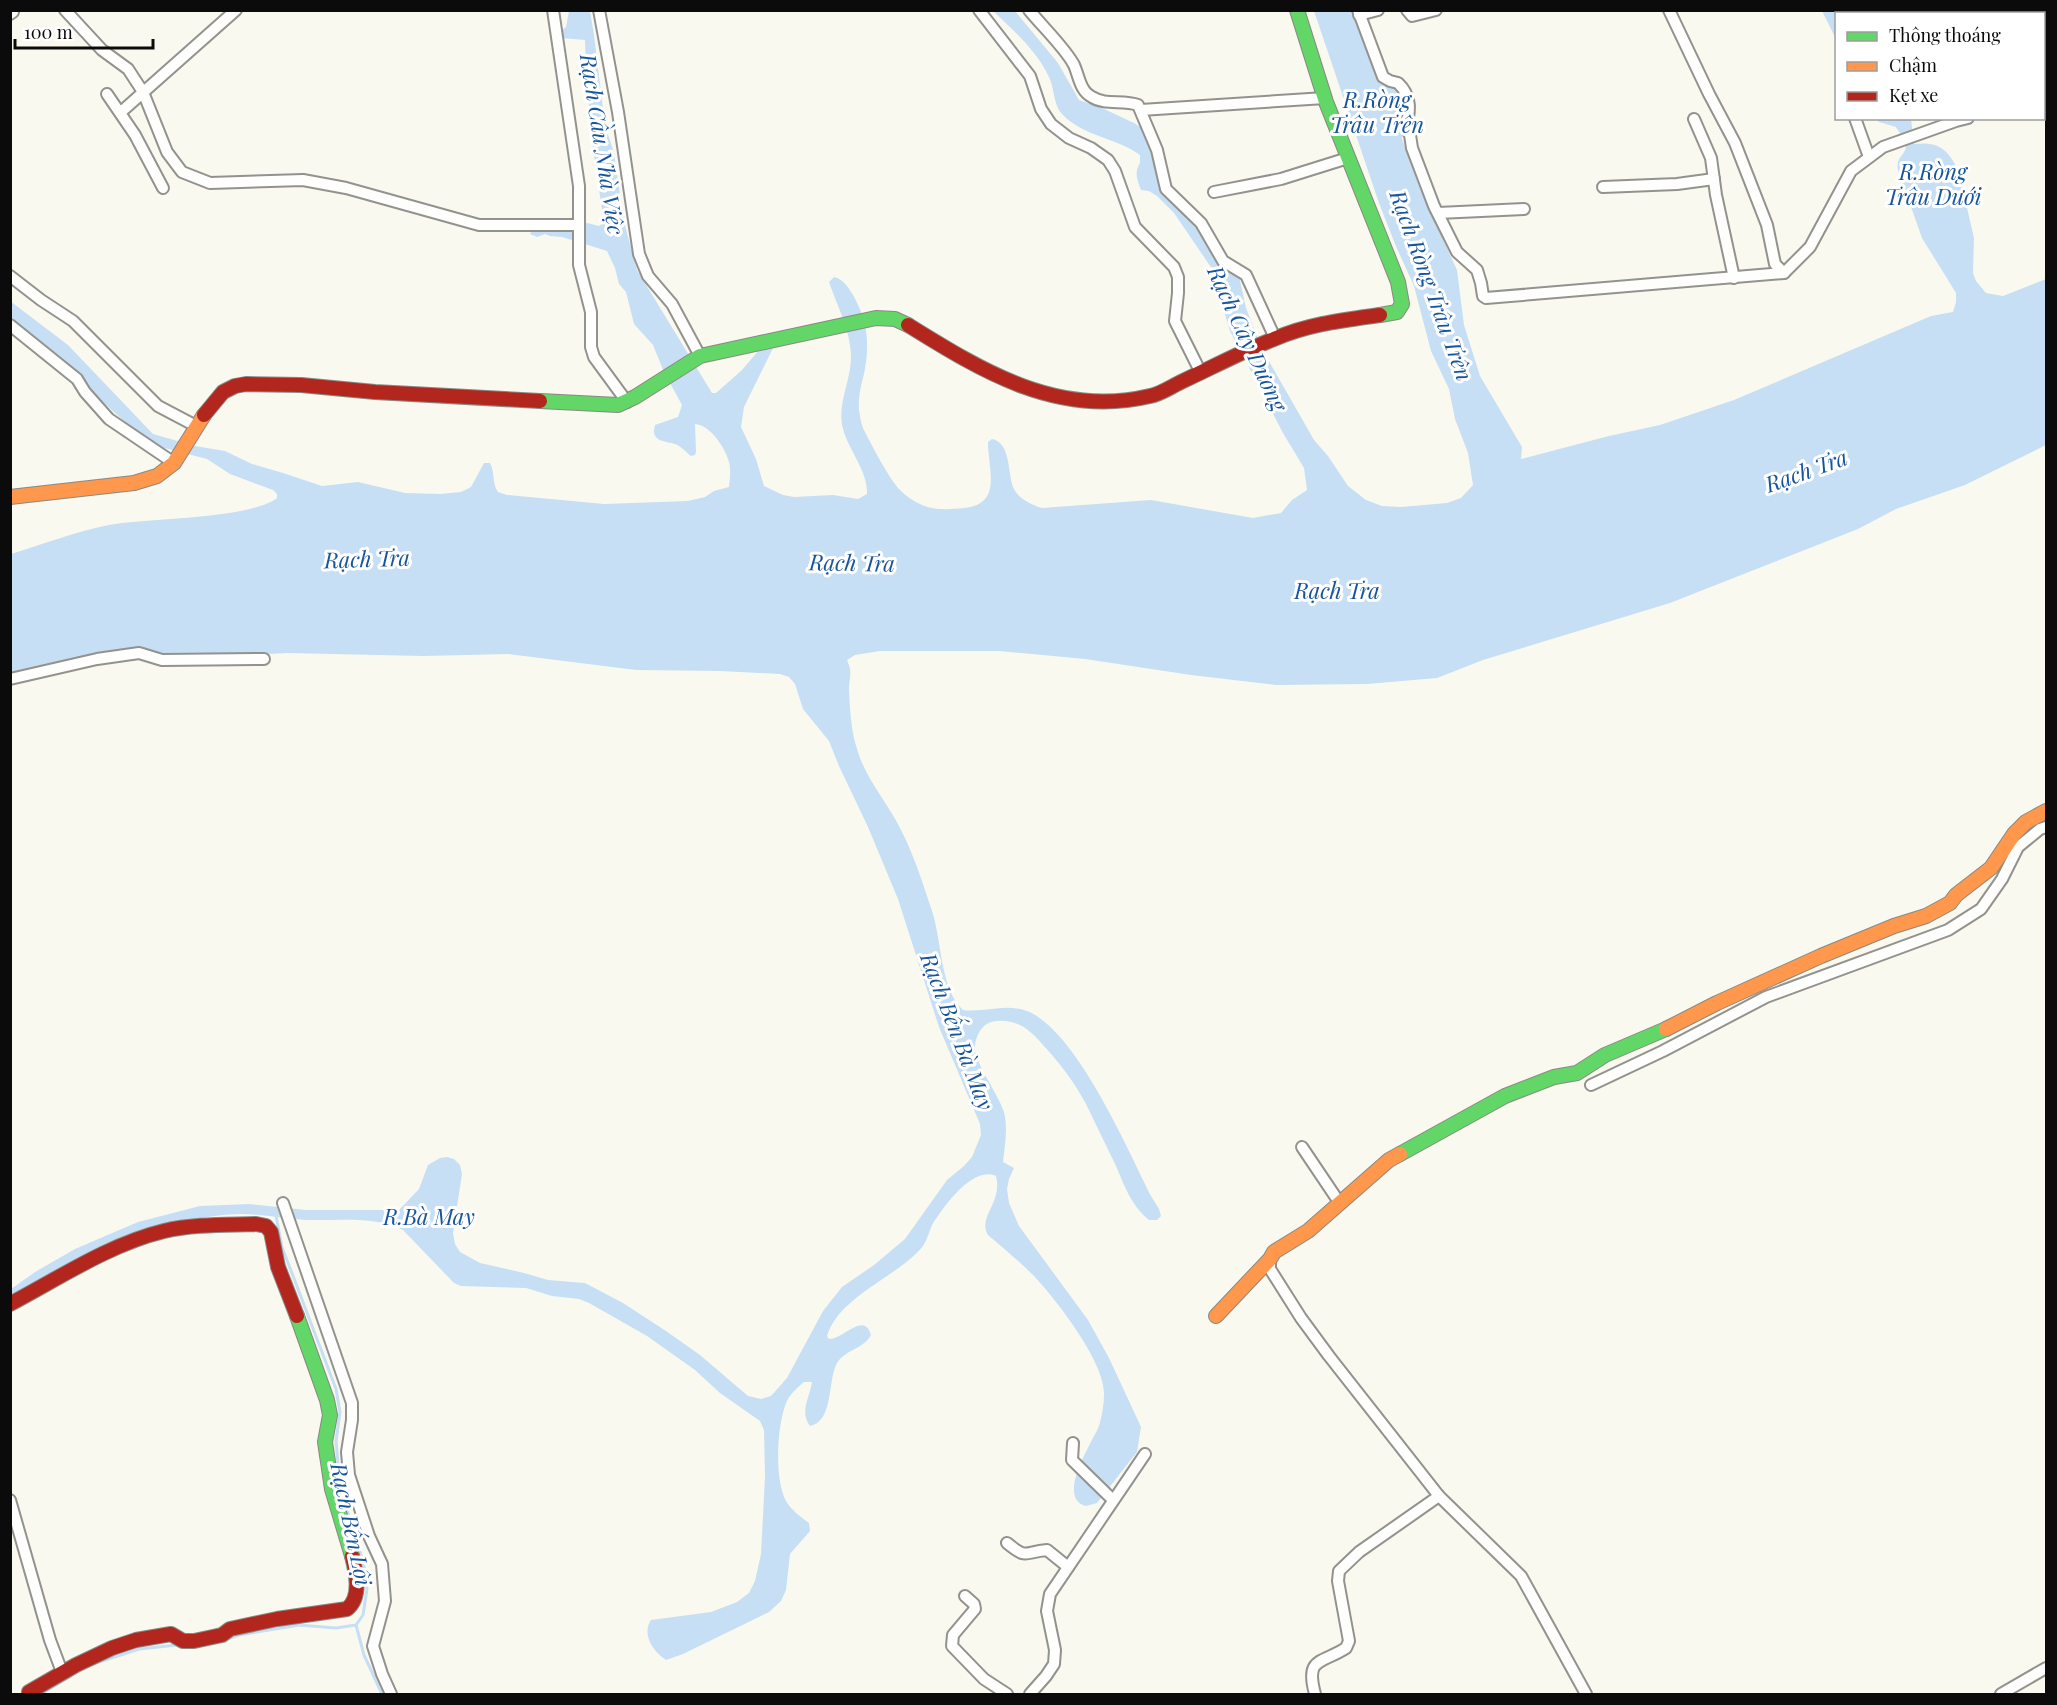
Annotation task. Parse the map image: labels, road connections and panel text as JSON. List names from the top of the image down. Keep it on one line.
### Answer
{"water":["R.Ròng Trâu Trên","Rạch Cầu Nhà Việc","R.Ròng Trâu Dưới","Rạch Ròng Trâu Trên","Rạch Cây Dương","Rạch Tra","Rạch Bến Bà May","R.Bà May","Rạch Bến Lội"],"legend":["Thông thoáng","Chậm","Kẹt xe"],"scale_bar":"100 m"}
